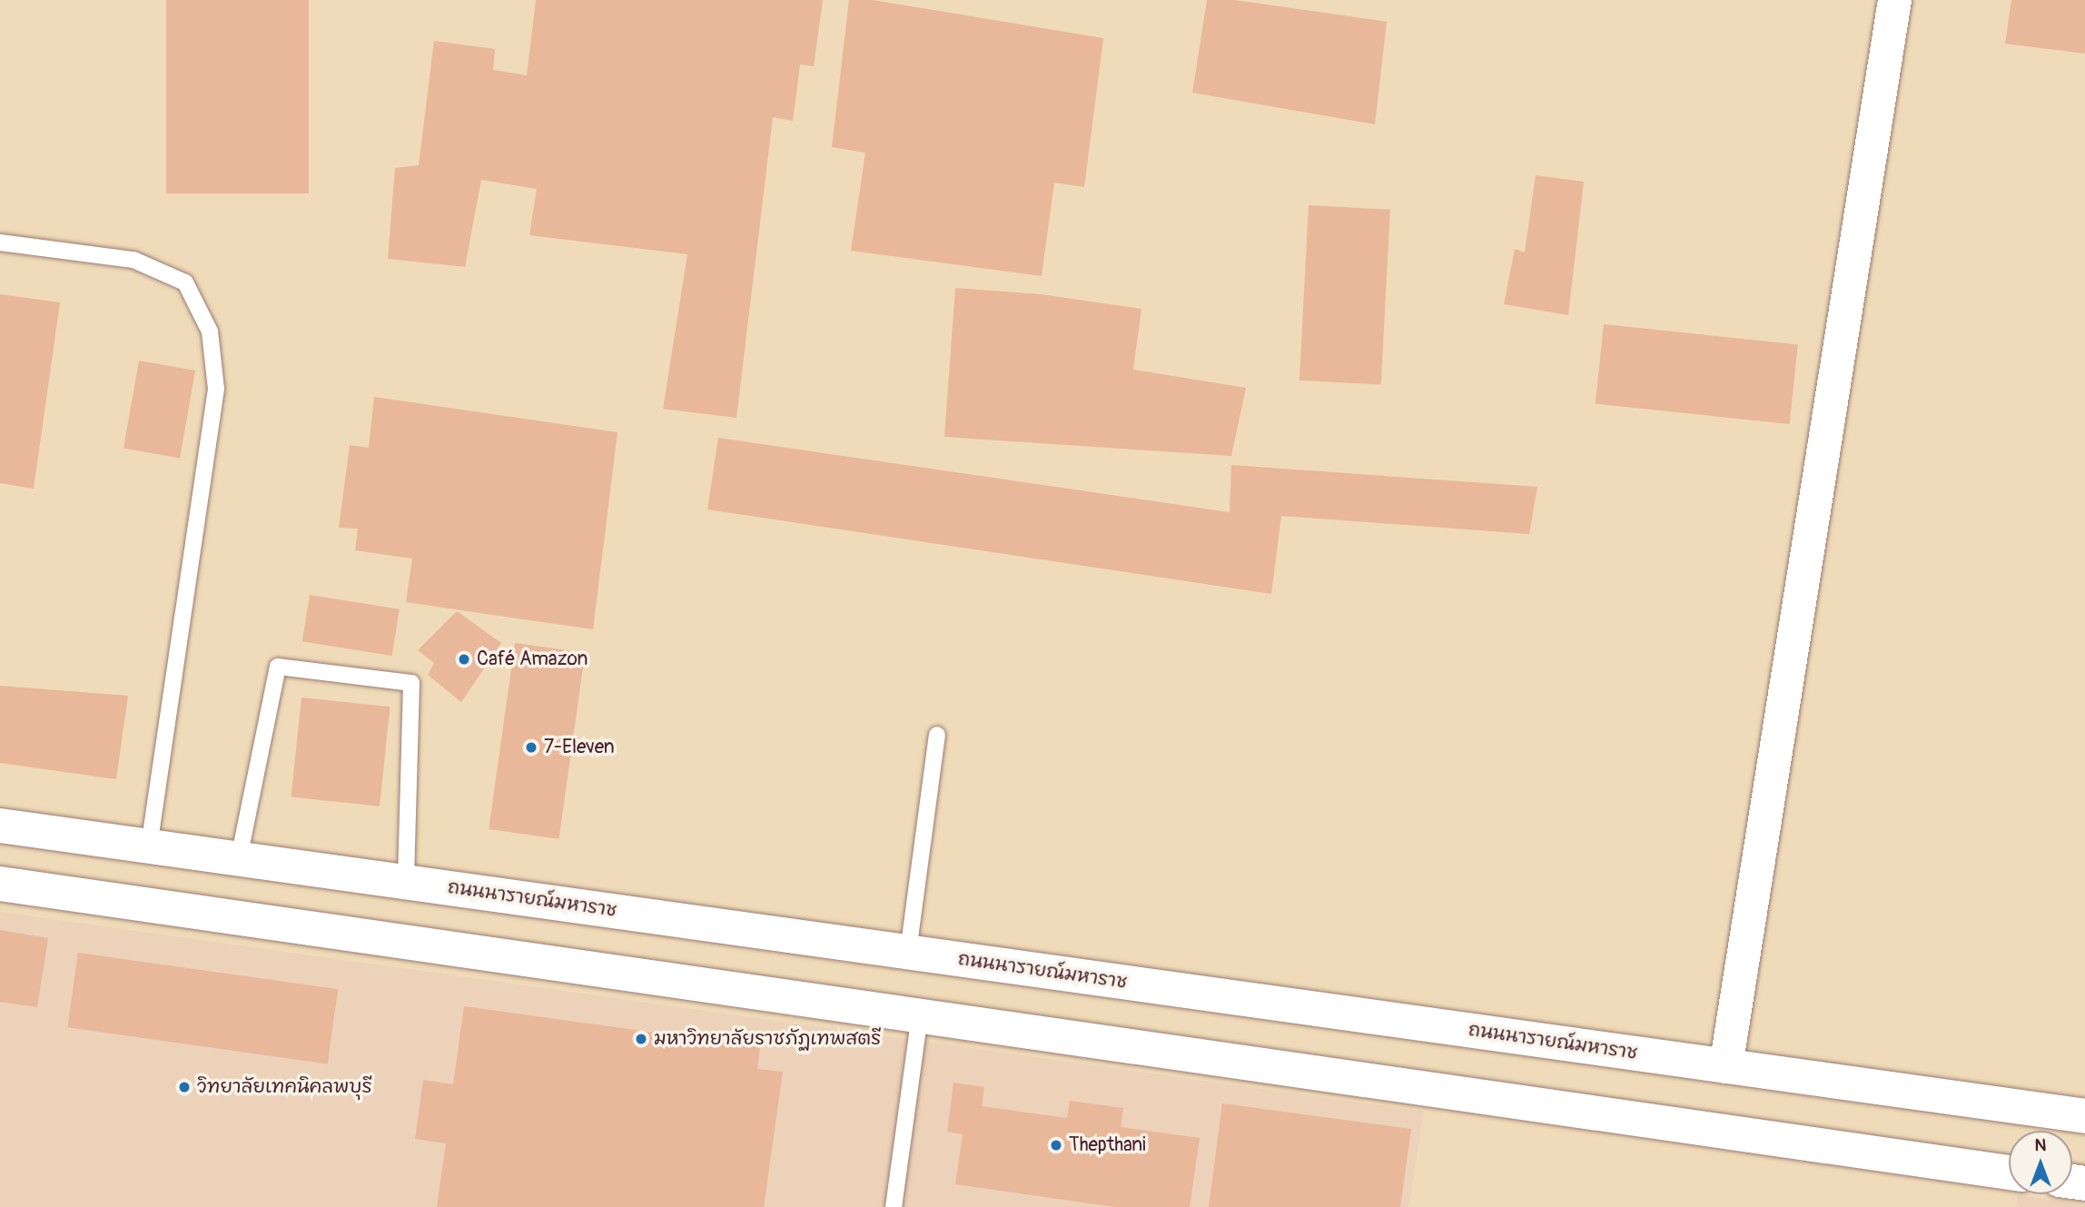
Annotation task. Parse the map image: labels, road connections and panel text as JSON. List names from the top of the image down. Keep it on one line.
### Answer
{"streets":{"main road":["ถนนนารายณ์มหาราช"]},"places":["Café Amazon","7-Eleven","มหาวิทยาลัยราชภัฏเทพสตรี","วิทยาลัยเทคนิคลพบุรี","Thepthani"],"north":"top"}
